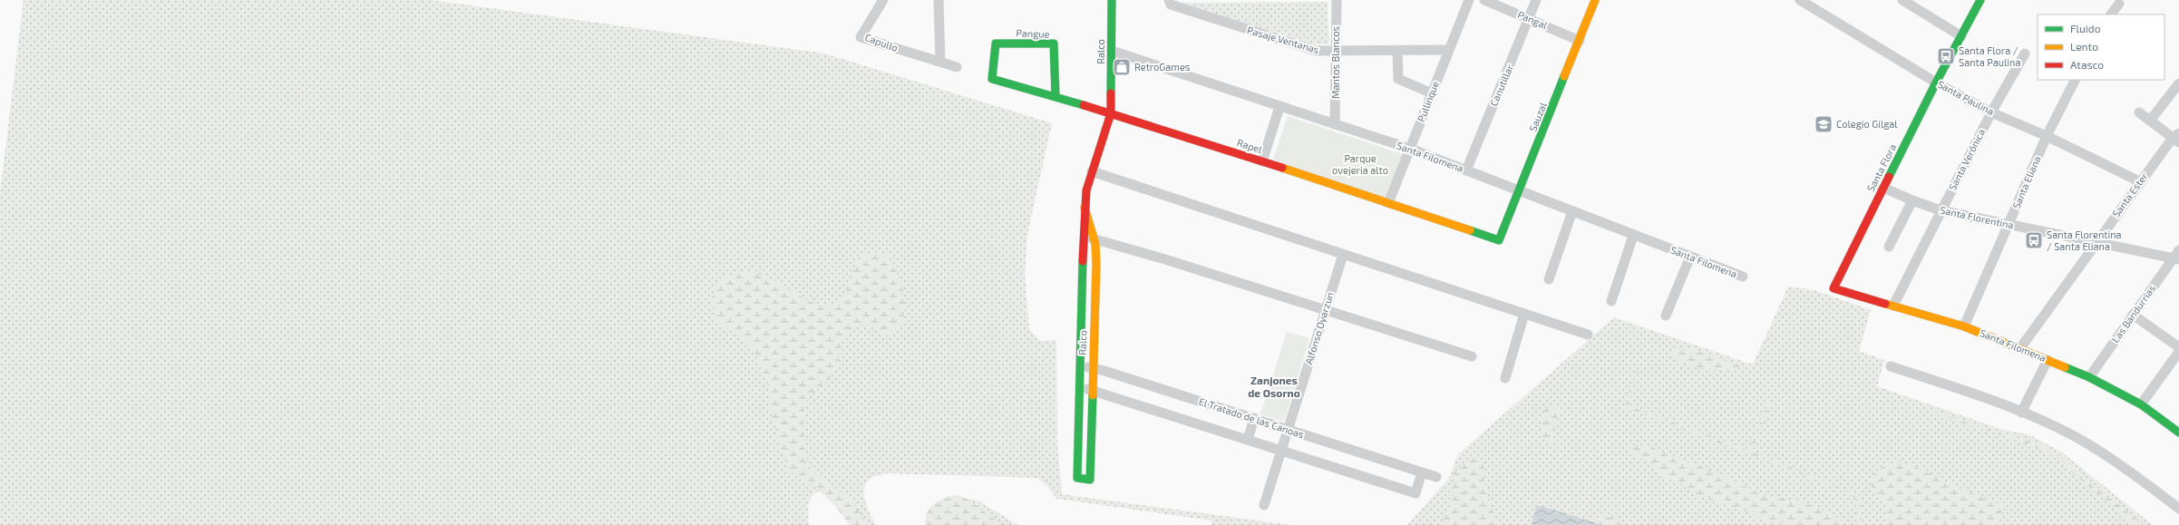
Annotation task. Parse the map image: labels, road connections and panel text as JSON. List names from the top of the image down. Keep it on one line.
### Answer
{"streets":{"street":["Pangal","Pangue","Pasaje Ventanas","Capullo","Ralco","Mantos Blancos","Canutillar","Santa Paulina","Pullinque","Sauzal","Rapel","Santa Filomena","Santa Verónica","Santa Flora","Santa Eliana","Santa Ester","Santa Florentina","Las Bandurrias","Alfonso Oyarzun","El Tratado de las Canoas"]},"crossings":[["Pangal","Canutillar"],["Pangal","Sauzal"],["Pangue","Rapel"],["Pasaje Ventanas","Mantos Blancos"],["Pasaje Ventanas","Pullinque"],["Ralco","Rapel"],["Ralco","Santa Filomena"],["Ralco","El Tratado de las Canoas"],["Mantos Blancos","Santa Filomena"],["Canutillar","Santa Filomena"],["Santa Paulina","Santa Verónica"],["Santa Paulina","Santa Flora"],["Santa Paulina","Santa Eliana"],["Santa Paulina","Santa Ester"],["Pullinque","Rapel"],["Pullinque","Santa Filomena"],["Sauzal","Rapel"],["Sauzal","Santa Filomena"],["Santa Filomena","Santa Verónica"],["Santa Filomena","Santa Flora"],["Santa Filomena","Santa Eliana"],["Santa Filomena","Santa Ester"],["Santa Filomena","Las Bandurrias"],["Santa Verónica","Santa Florentina"],["Santa Flora","Santa Florentina"],["Santa Eliana","Santa Florentina"],["Santa Ester","Santa Florentina"],["Santa Florentina","Las Bandurrias"],["Alfonso Oyarzun","El Tratado de las Canoas"]],"districts":["Zanjones de Osorno"],"parks":["Parque ovejeria alto"],"places":{"bus stop":["Santa Flora / Santa Paulina","Santa Florentina / Santa Eliana"],"shop":["RetroGames"],"school or university":["Colegio Gilgal"]},"legend":["Fluido","Lento","Atasco"]}
